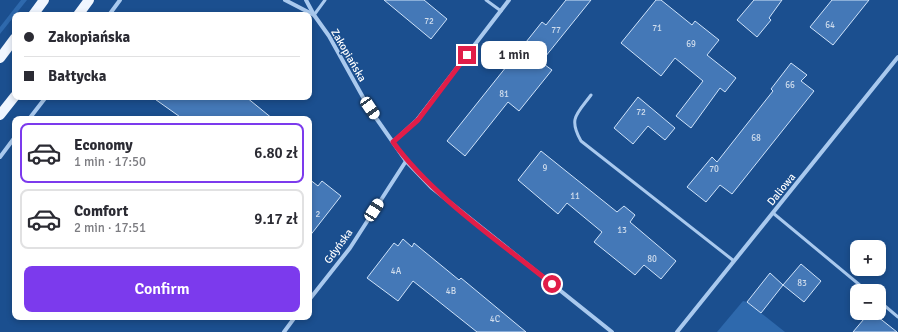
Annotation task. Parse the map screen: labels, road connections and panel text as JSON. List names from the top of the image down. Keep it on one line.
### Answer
{"streets":{"street":["Zakopiańska","Daliowa","Gdyńska"]},"crossings":[["Zakopiańska","Gdyńska"]],"house_numbers":["72","64","71","77","69","66","81","72","68","9","70","11","2","13","80","4A","83","4B","4C"],"page":{"banner":["Zakopiańska","Bałtycka"],"bubble":"1 min","list":[{"name":"Economy","note":"1 min · 17:50","value":"6.80 zł"},{"name":"Comfort","note":"2 min · 17:51","value":"9.17 zł"}],"map_buttons":["+","−"],"buttons":"Confirm"}}
